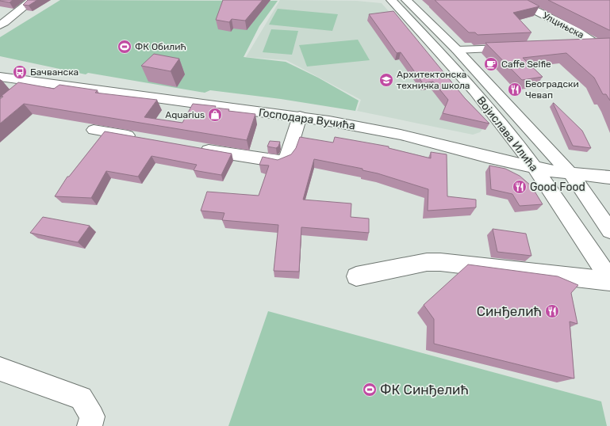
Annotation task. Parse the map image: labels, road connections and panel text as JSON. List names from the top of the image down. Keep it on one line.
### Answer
{"streets":{"main road":["Улцињска","Господара Вучића","Војислава Илића"]},"crossings":[["Господара Вучића","Војислава Илића"]],"places":{"sports":["ФК Обилић","ФК Синђелић"],"cafe":["Caffe Selfie"],"bus stop":["Бачванска"],"school or university":["Архитектонска техничка школа"],"restaurant":["Београдски Чевап","Good Food","Синђелић"],"shop":["Aquarius"]}}
